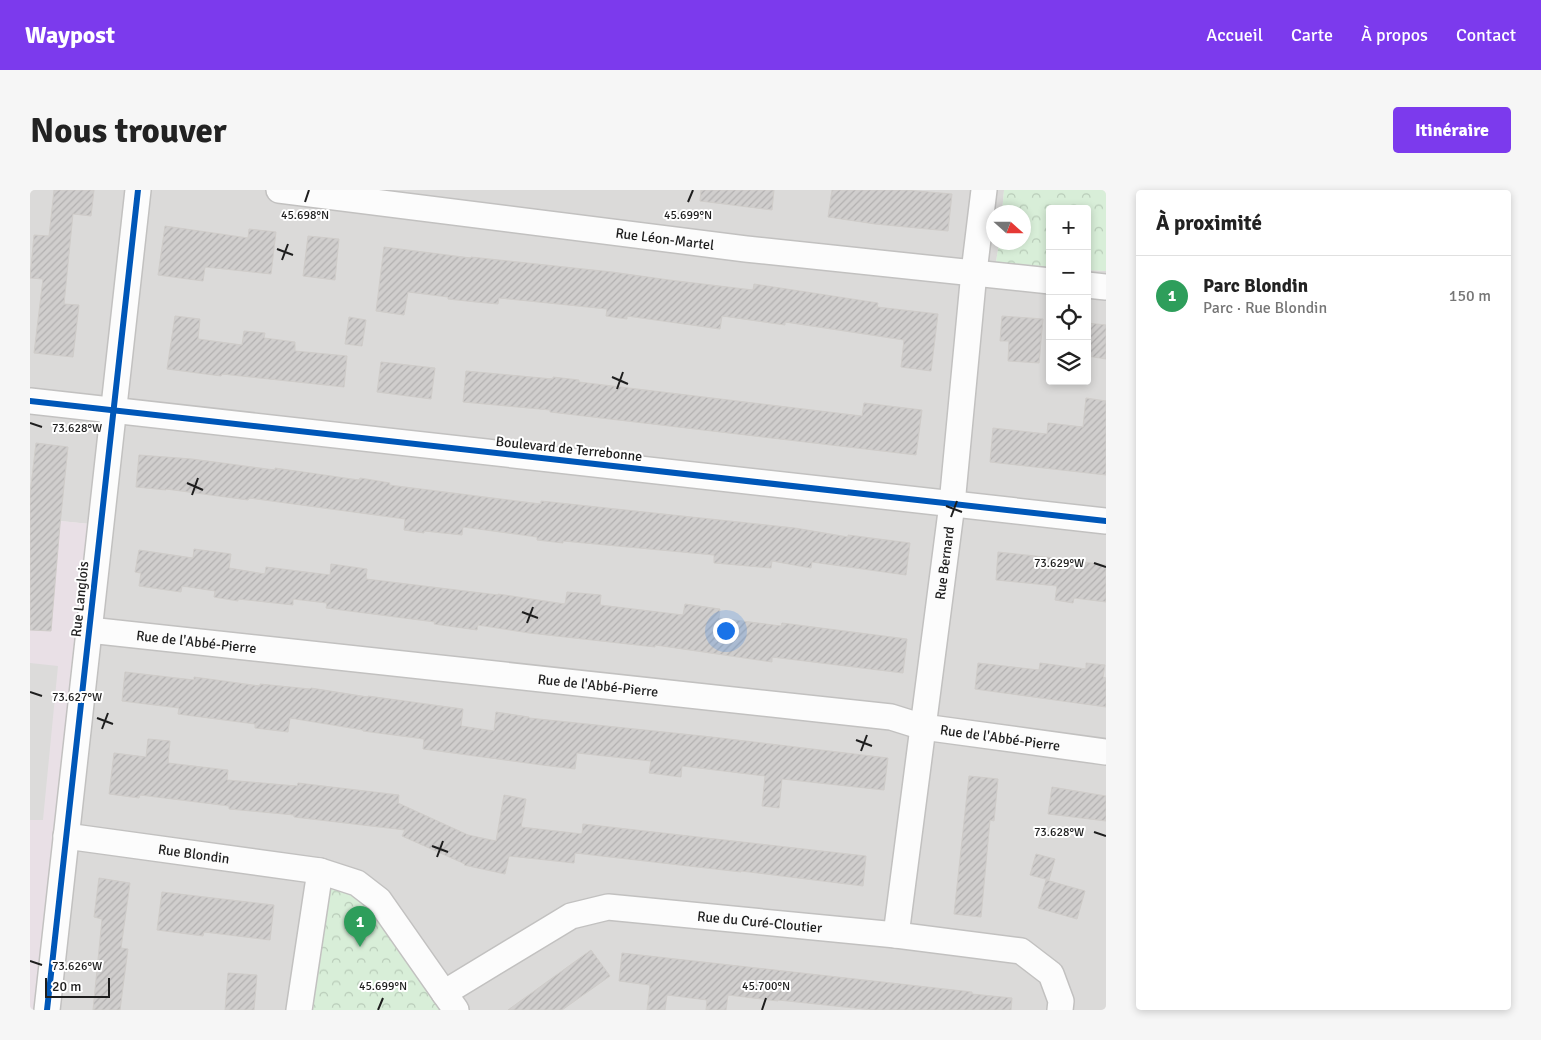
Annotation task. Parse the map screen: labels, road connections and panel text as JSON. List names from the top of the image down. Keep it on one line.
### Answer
{"streets":{"street":["Rue Léon-Martel","Boulevard de Terrebonne","Rue Bernard","Rue Langlois","Rue de l'Abbé-Pierre","Rue Blondin","Rue du Curé-Cloutier"]},"crossings":[["Rue Léon-Martel","Rue Bernard"],["Boulevard de Terrebonne","Rue Bernard"],["Boulevard de Terrebonne","Rue Langlois"],["Rue Bernard","Rue de l'Abbé-Pierre"],["Rue Bernard","Rue du Curé-Cloutier"],["Rue Langlois","Rue de l'Abbé-Pierre"],["Rue Langlois","Rue Blondin"],["Rue Blondin","Rue du Curé-Cloutier"]],"scale_bar":"20 m","north":"right","page":{"header":"Waypost","nav":["Accueil","Carte","À propos","Contact"],"buttons":"Itinéraire","title":"Nous trouver","heading":"À proximité","map_buttons":["+","−"],"list":[{"mark":"1","name":"Parc Blondin","note":"Parc · Rue Blondin","value":"150 m"}],"pins":"1","scale":"20 m"},"coordinates":["45.699°N","45.698°N","73.628°W","73.629°W","73.627°W","73.626°W","45.700°N"]}
